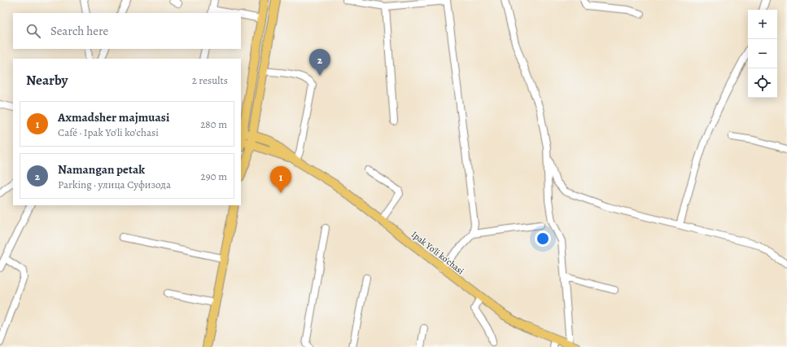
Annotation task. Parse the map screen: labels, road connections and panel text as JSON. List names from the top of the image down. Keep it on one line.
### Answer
{"streets":{"main road":["Ipak Yo'li ko'chasi"]},"page":{"map_buttons":["+","−"],"search":"Search here","pins":["2","1"],"heading":["Nearby","2 results"],"list":[{"mark":"1","name":"Axmadsher majmuasi","note":"Café · Ipak Yo'li ko'chasi","value":"280 m"},{"mark":"2","name":"Namangan petak","note":"Parking · улица Суфизода","value":"290 m"}]}}
